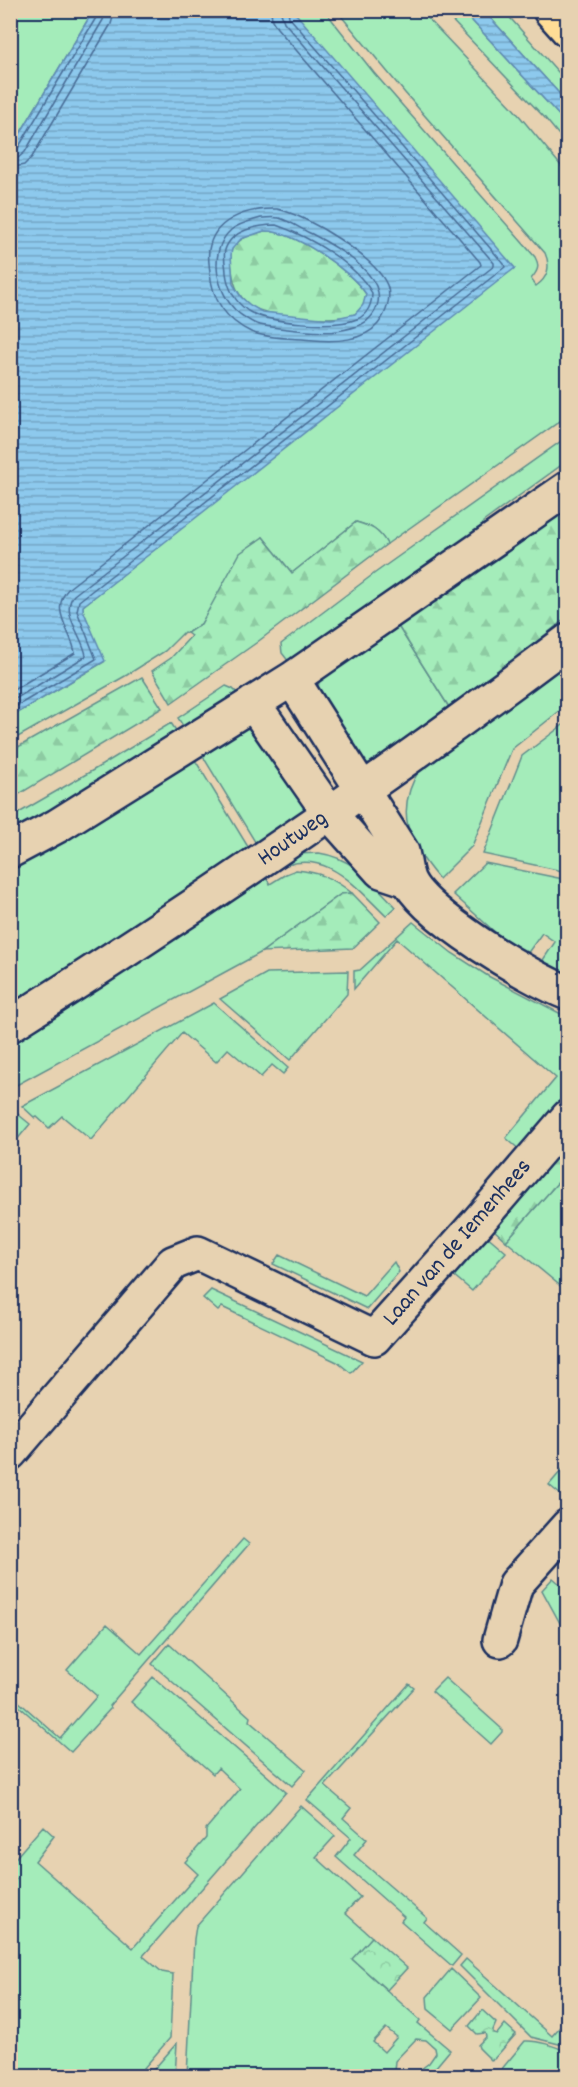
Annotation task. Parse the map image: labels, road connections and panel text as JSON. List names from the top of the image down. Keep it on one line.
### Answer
{"streets":{"street":["Houtweg","Laan van de Iemenhees"]}}
